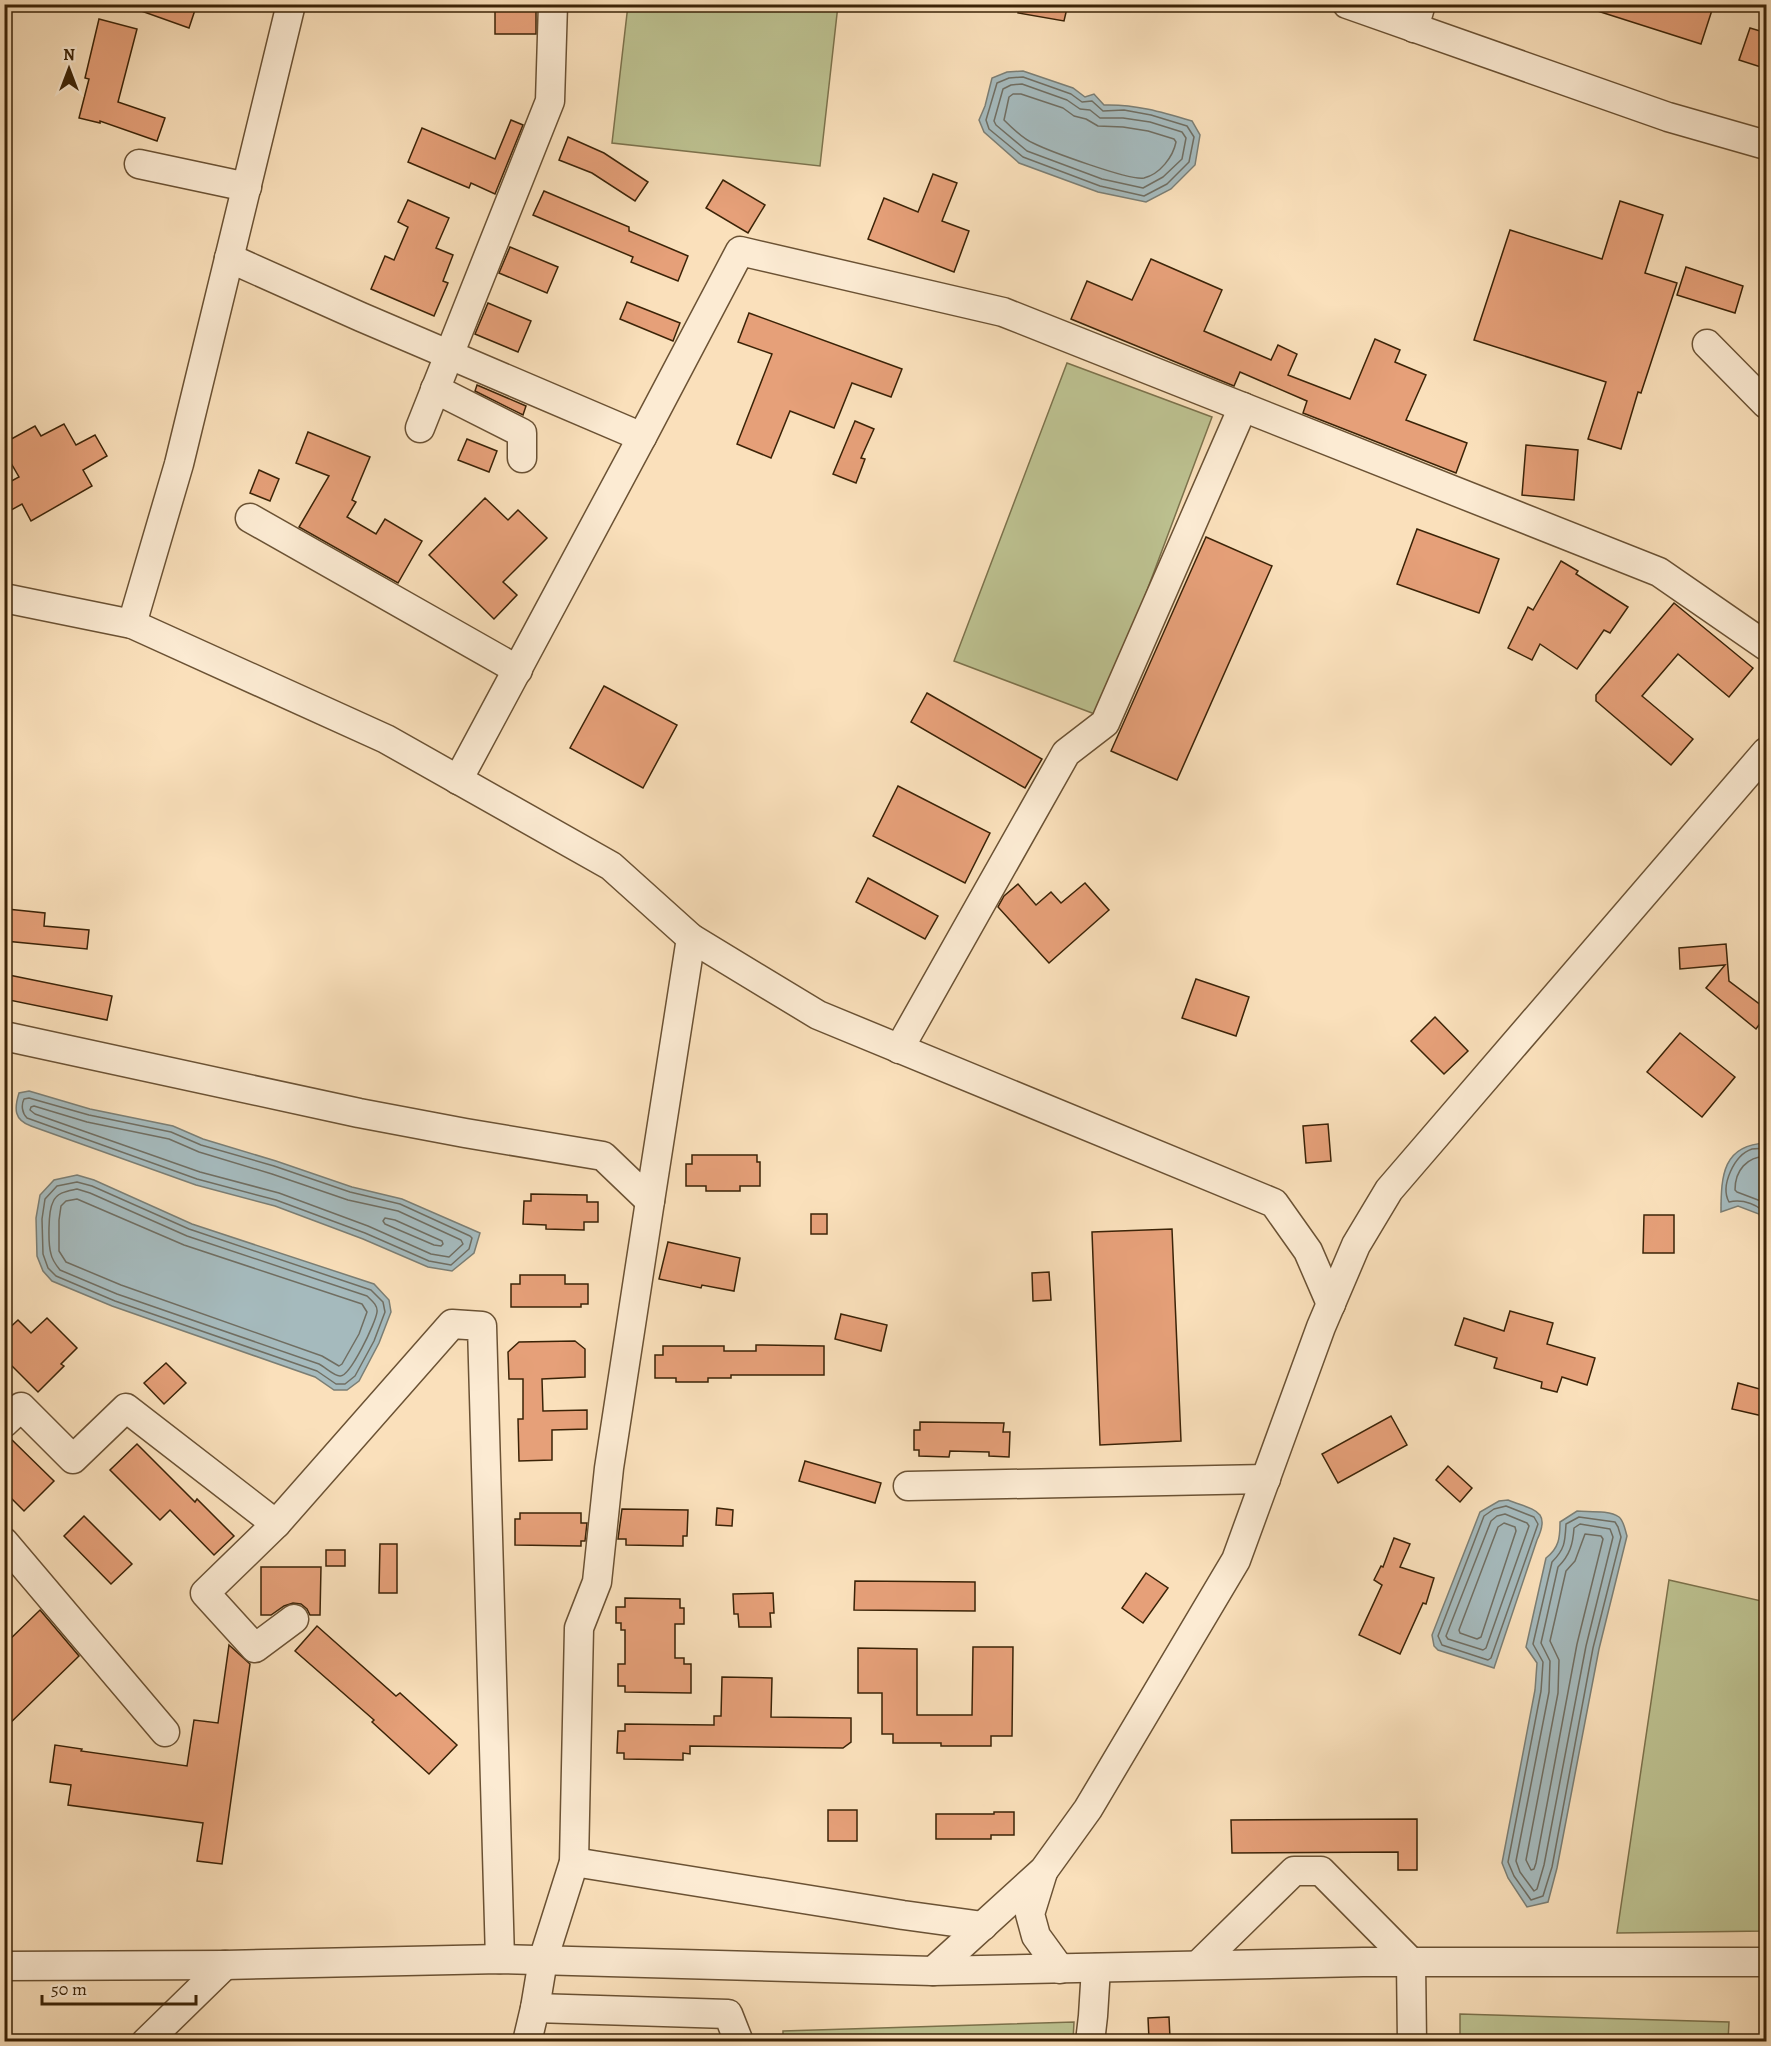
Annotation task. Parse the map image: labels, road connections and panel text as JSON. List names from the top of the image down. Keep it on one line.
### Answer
{"scale_bar":"50 m","north":"top"}
